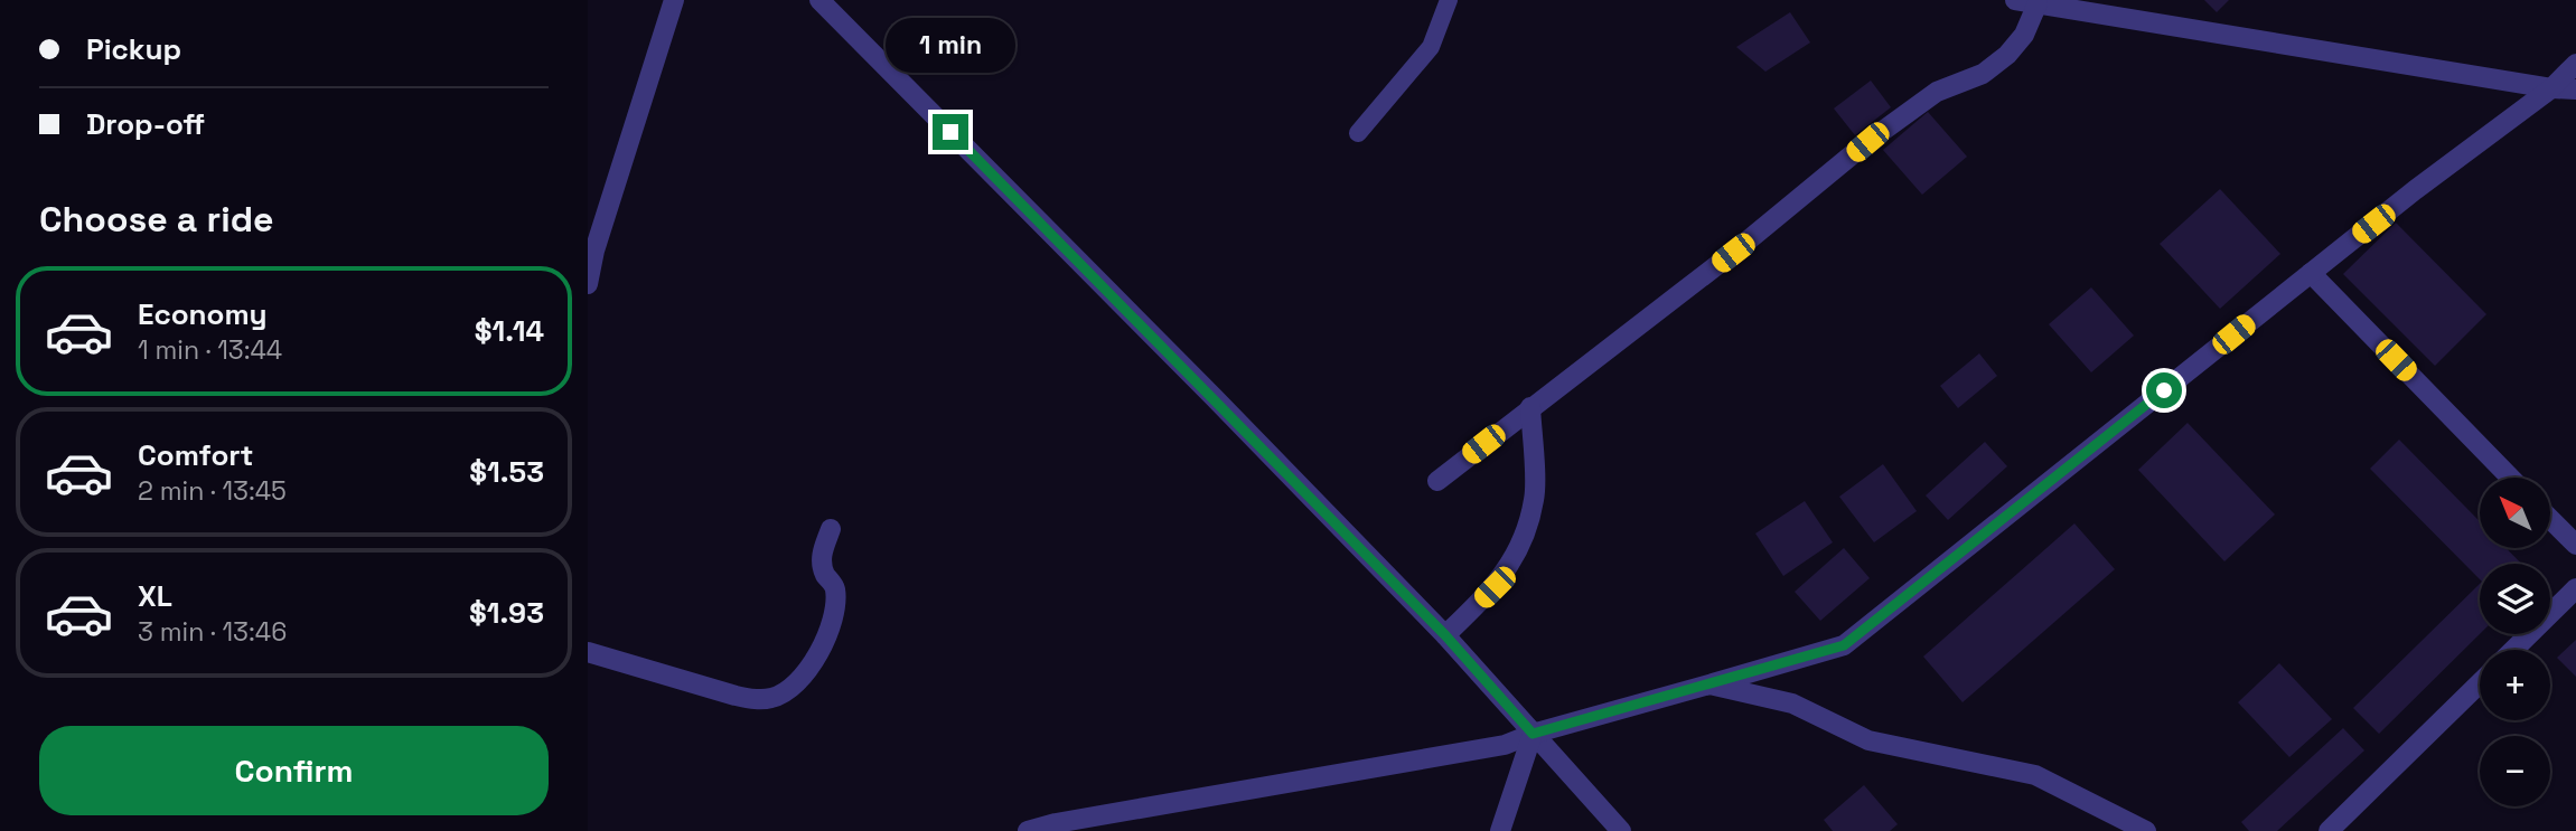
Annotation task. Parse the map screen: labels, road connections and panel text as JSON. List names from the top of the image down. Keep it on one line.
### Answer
{"north":"top left","page":{"banner":["Pickup","Drop-off"],"bubble":"1 min","heading":"Choose a ride","list":[{"name":"Economy","note":"1 min · 13:44","value":"$1.14"},{"name":"Comfort","note":"2 min · 13:45","value":"$1.53"},{"name":"XL","note":"3 min · 13:46","value":"$1.93"}],"map_buttons":["+","−"],"buttons":"Confirm"}}
